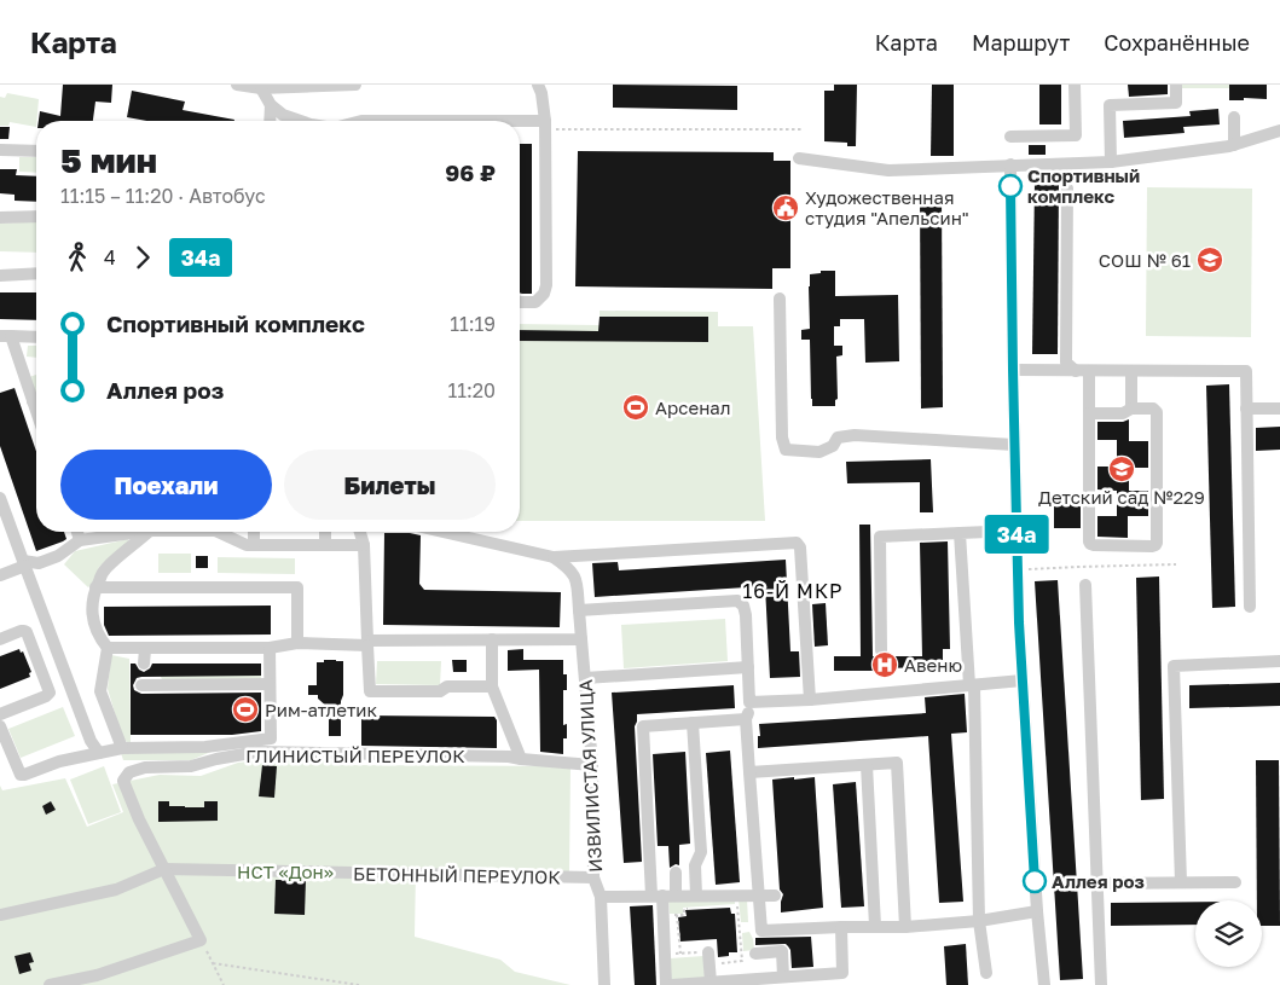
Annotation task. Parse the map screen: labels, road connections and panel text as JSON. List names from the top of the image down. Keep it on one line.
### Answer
{"streets":{"street":["ГЛИНИСТЫЙ ПЕРЕУЛОК","ИЗВИЛИСТАЯ УЛИЦА","БЕТОННЫЙ ПЕРЕУЛОК"]},"crossings":[["ГЛИНИСТЫЙ ПЕРЕУЛОК","ИЗВИЛИСТАЯ УЛИЦА"],["ГЛИНИСТЫЙ ПЕРЕУЛОК","БЕТОННЫЙ ПЕРЕУЛОК"],["ИЗВИЛИСТАЯ УЛИЦА","БЕТОННЫЙ ПЕРЕУЛОК"]],"districts":["16-Й МКР"],"parks":["НСТ «Дон»"],"places":{"other":["Спортивный комплекс","Аллея роз"],"public building":["Художественная студия \"Апельсин\""],"school or university":["СОШ № 61","Детский сад №229"],"sports":["Арсенал","Рим-атлетик"],"hospital":["Авеню"]},"lines":["bus line 34а"],"page":{"header":"Карта","nav":["Карта","Маршрут","Сохранённые"],"on_map":"34а","heading":["5 мин","11:15 – 11:20 · Автобус","96 ₽"],"legs":["4","34а"],"list":[{"name":"Спортивный комплекс","value":"11:19"},{"name":"Аллея роз","value":"11:20"}],"buttons":["Поехали","Билеты"]}}
